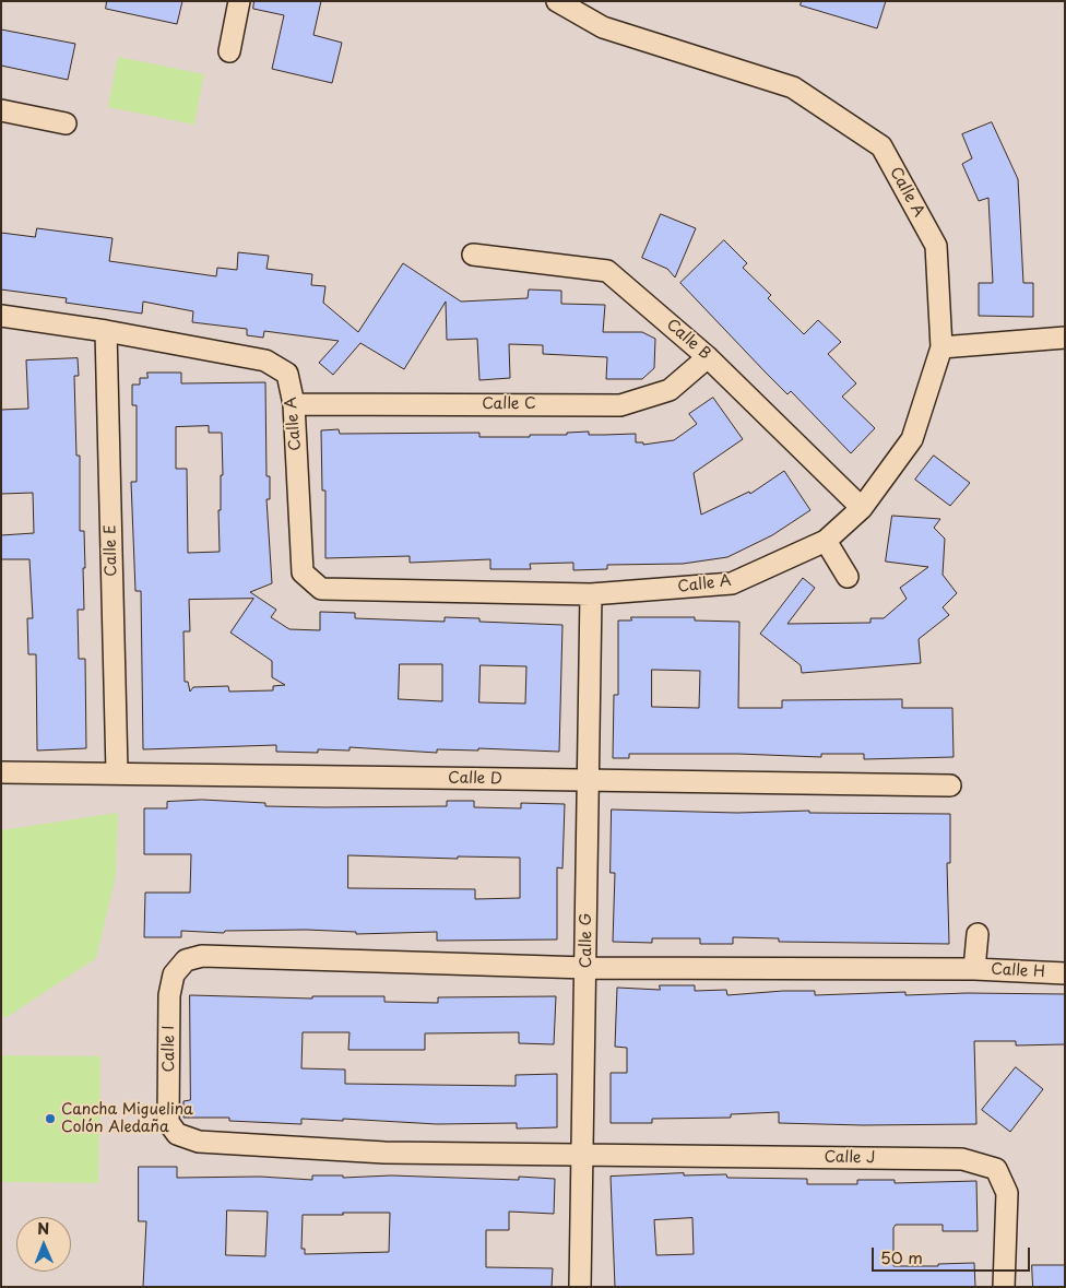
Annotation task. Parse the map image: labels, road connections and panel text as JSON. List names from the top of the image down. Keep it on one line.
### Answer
{"streets":{"street":["Calle A","Calle B","Calle C","Calle E","Calle D","Calle G","Calle H","Calle I","Calle J"]},"crossings":[["Calle A","Calle B"],["Calle A","Calle C"],["Calle A","Calle E"],["Calle A","Calle G"],["Calle B","Calle C"],["Calle E","Calle D"],["Calle D","Calle G"],["Calle G","Calle I"],["Calle G","Calle J"],["Calle H","Calle I"],["Calle I","Calle J"]],"places":["Cancha Miguelina Colón Aledaña"],"scale_bar":"50 m","north":"top"}
